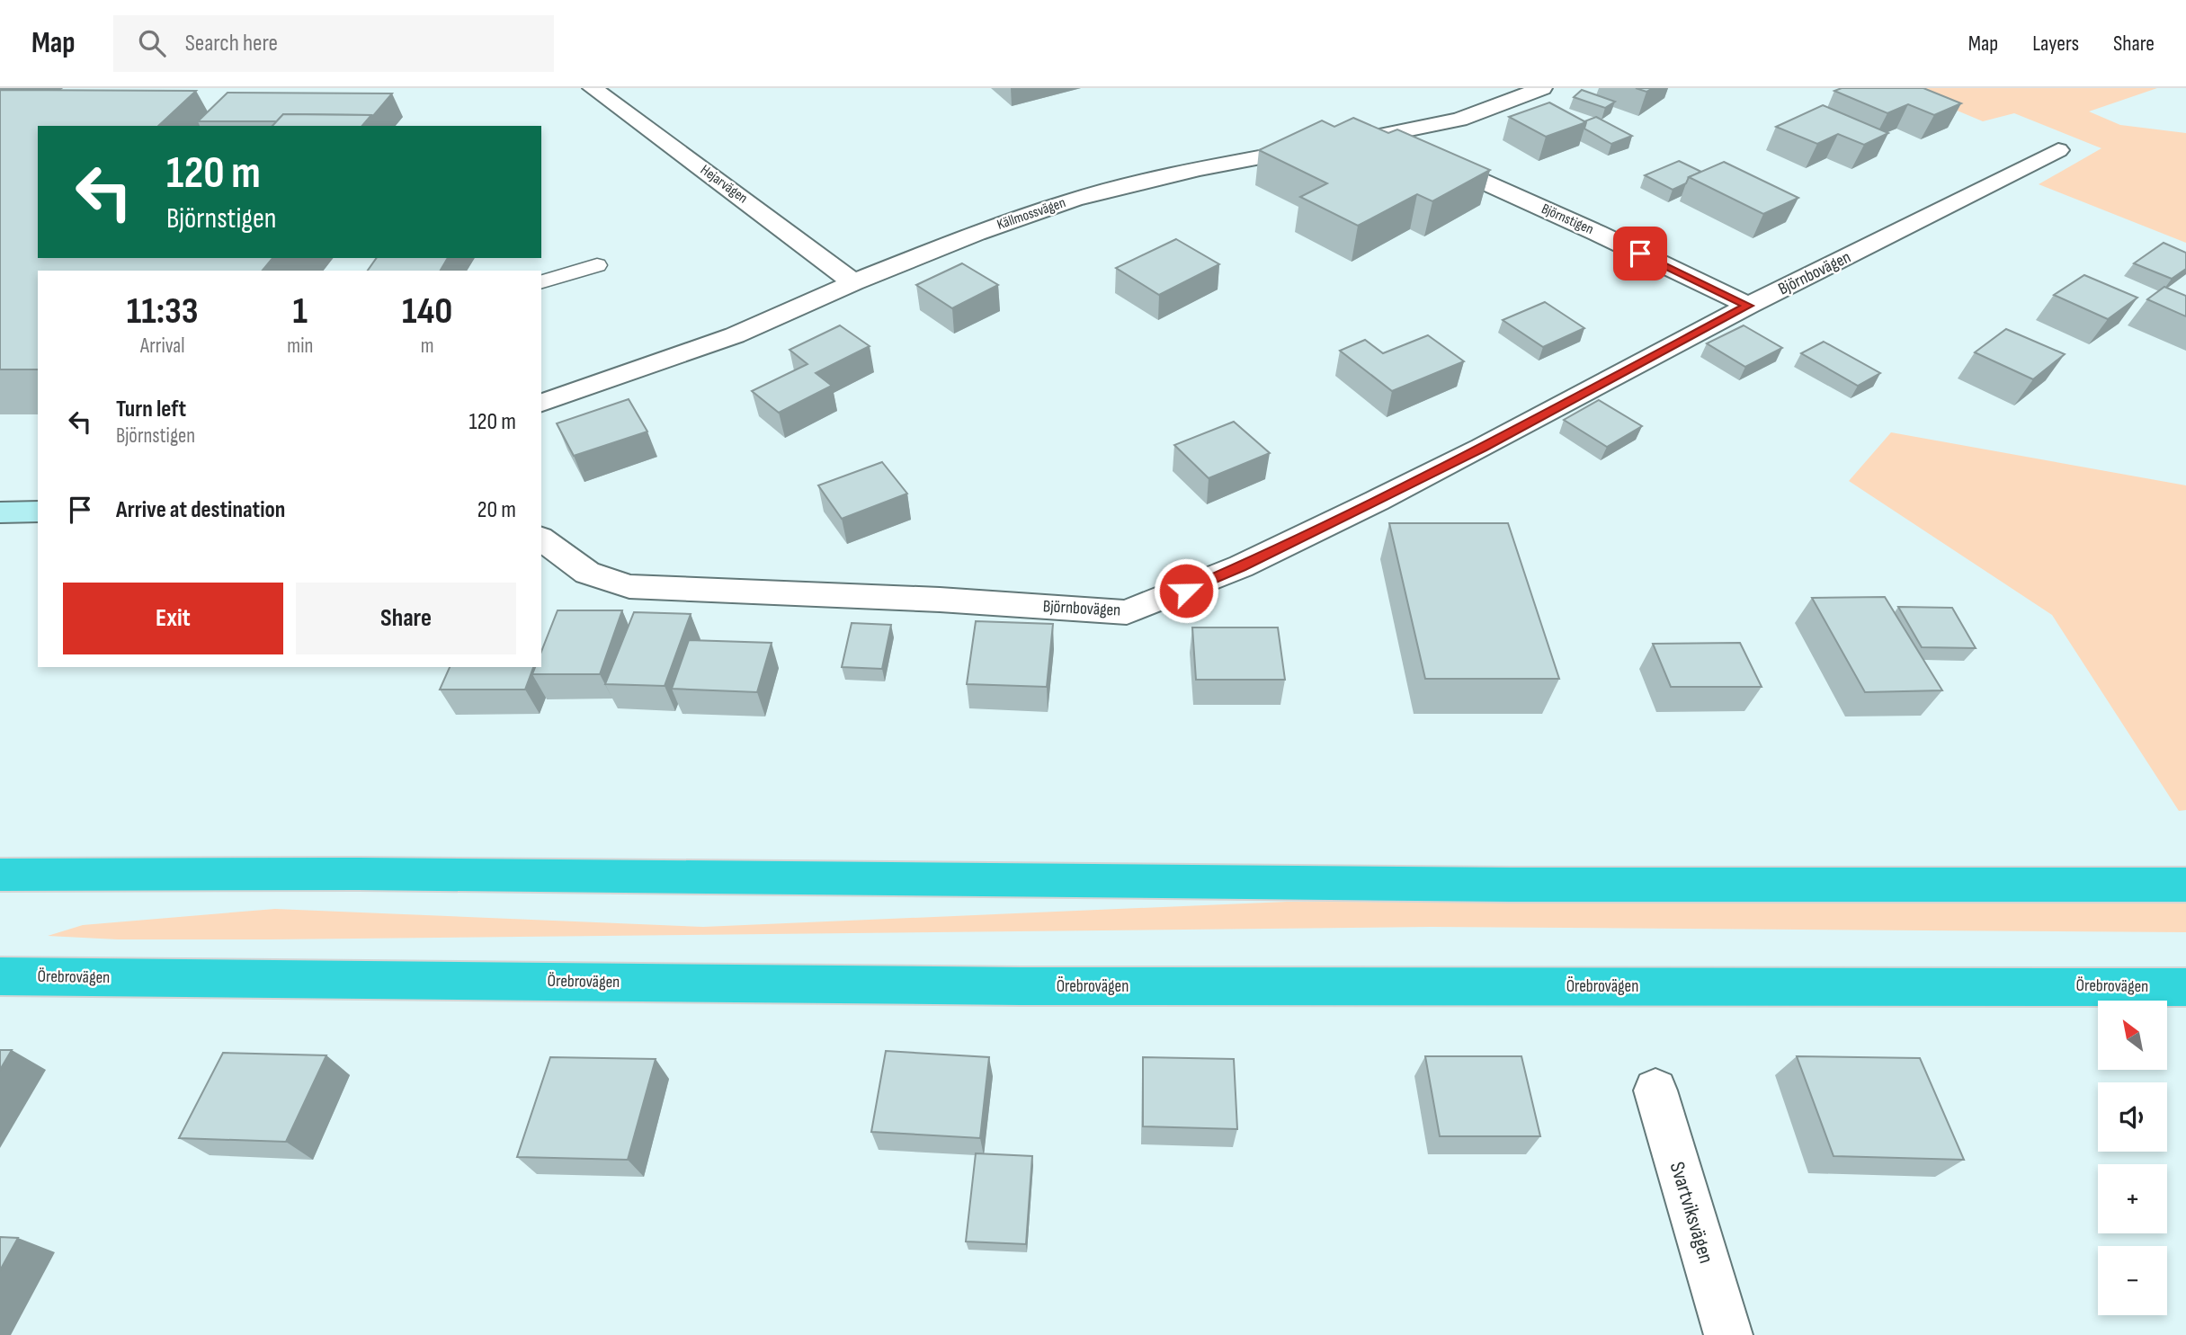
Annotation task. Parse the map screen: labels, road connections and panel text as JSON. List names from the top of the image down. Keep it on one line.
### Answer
{"streets":{"highway":["Örebrovägen"],"street":["Hejarvägen","Källmossvägen","Björnstigen","Björnbovägen","Svartviksvägen"]},"crossings":[["Hejarvägen","Källmossvägen"],["Källmossvägen","Björnstigen"],["Björnstigen","Björnbovägen"]],"north":"top left","page":{"header":"Map","search":"Search here","nav":["Map","Layers","Share"],"turn":["120 m","Björnstigen"],"eta":["11:33","Arrival","1","min","140","m"],"list":[{"name":"Turn left","note":"Björnstigen","value":"120 m"},{"name":"Arrive at destination","value":"20 m"}],"buttons":["Exit","Share"],"map_buttons":["+","−"]}}
